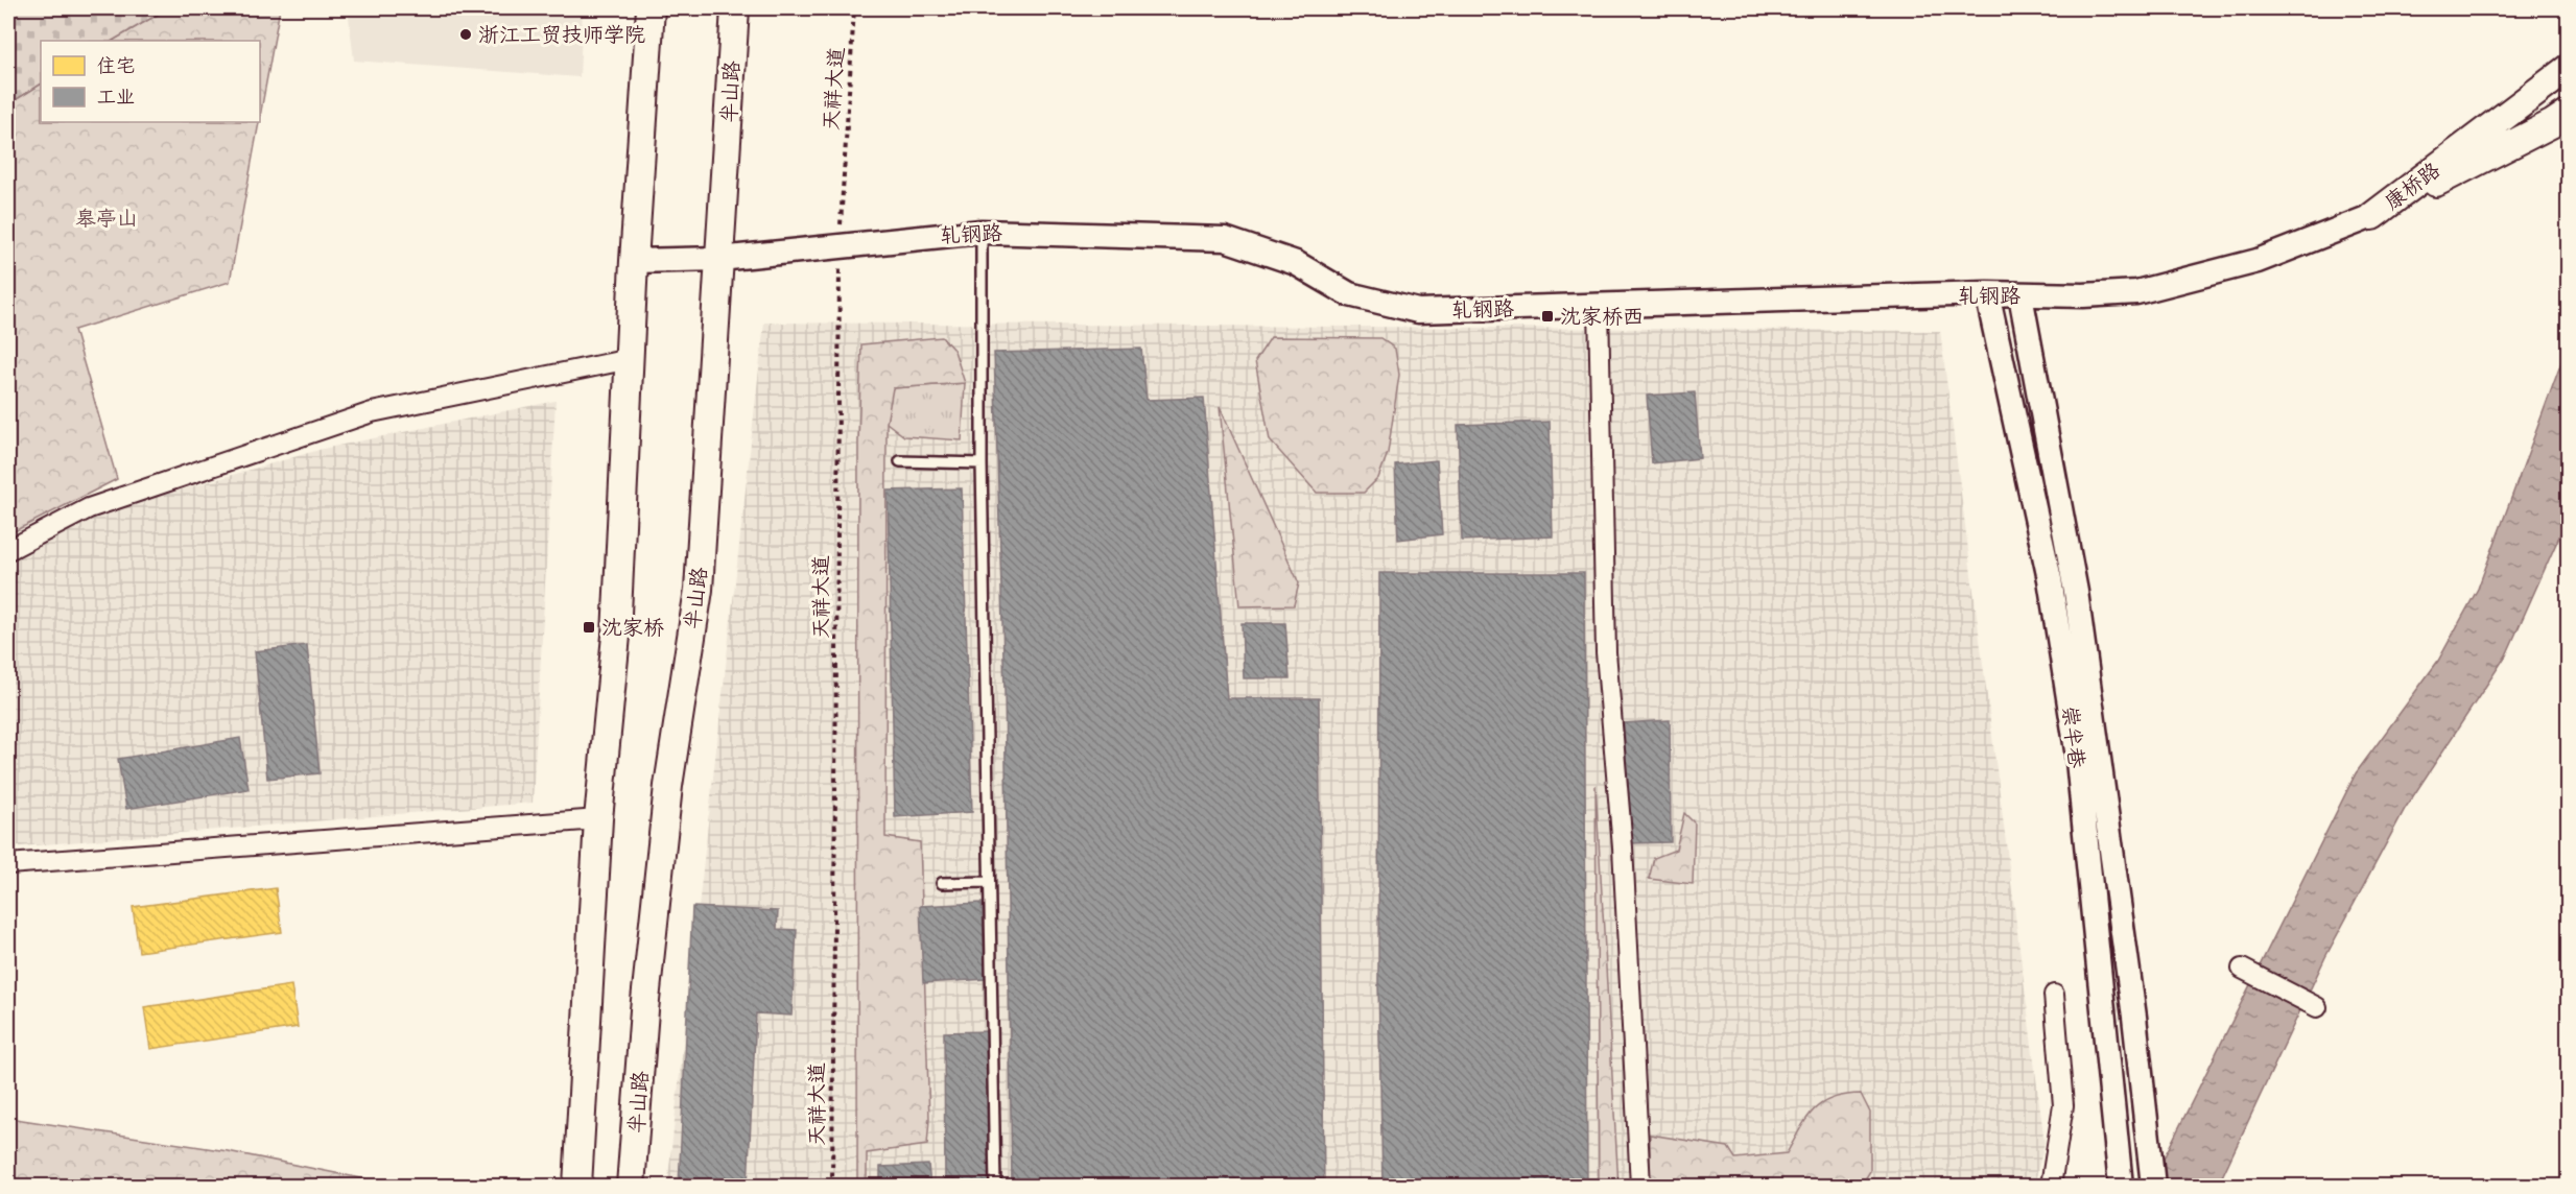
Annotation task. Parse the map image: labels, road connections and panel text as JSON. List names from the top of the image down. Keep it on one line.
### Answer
{"streets":{"main road":["半山路","康桥路"],"street":["轧钢路","崇半巷"],"path":["天祥大道"]},"crossings":[["天祥大道","轧钢路"],["半山路","轧钢路"],["康桥路","轧钢路"],["轧钢路","崇半巷"]],"parks":["皋亭山"],"places":{"other":["浙江工贸技师学院"],"transit":["沈家桥西","沈家桥"]},"legend":["住宅","工业"]}
